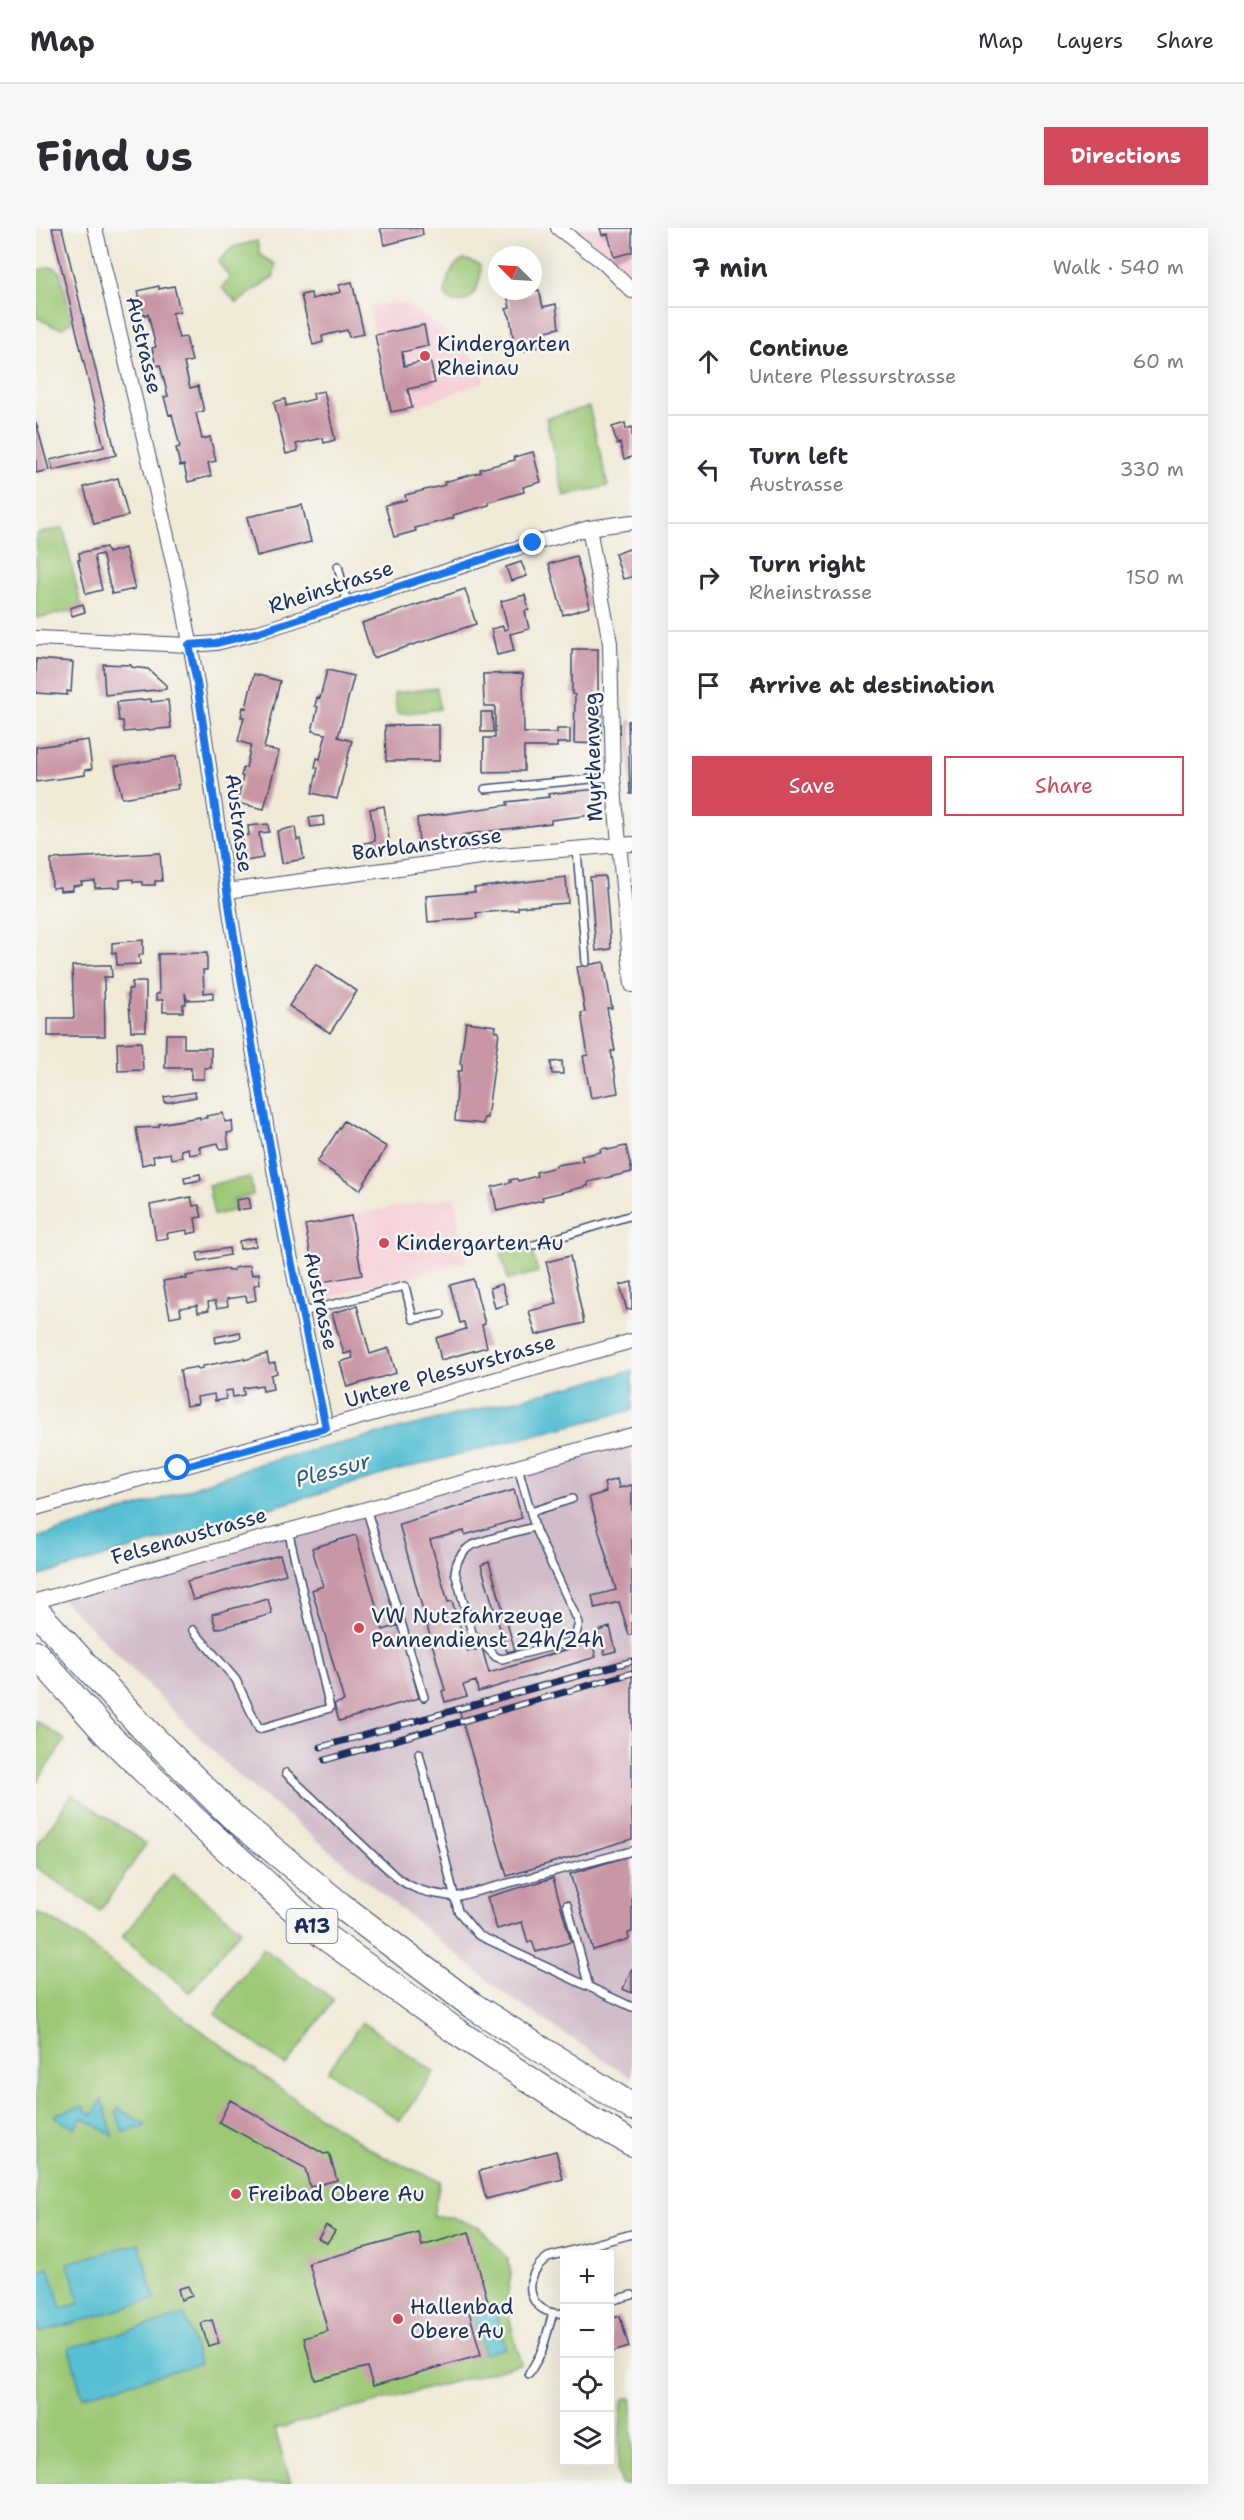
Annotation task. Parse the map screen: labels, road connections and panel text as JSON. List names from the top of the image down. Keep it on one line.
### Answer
{"streets":{"highway":["A13"],"street":["Austrasse","Rheinstrasse","Myrthenweg","Barblanstrasse","Untere Plessurstrasse","Felsenaustrasse"]},"crossings":[["Austrasse","Rheinstrasse"],["Austrasse","Barblanstrasse"],["Austrasse","Untere Plessurstrasse"],["Rheinstrasse","Myrthenweg"],["Myrthenweg","Barblanstrasse"]],"water":["Plessur"],"places":["Kindergarten Rheinau","Kindergarten Au","VW Nutzfahrzeuge Pannendienst 24h/24h","Freibad Obere Au","Hallenbad Obere Au"],"north":"top left","page":{"header":"Map","nav":["Map","Layers","Share"],"buttons":["Directions",["Save","Share"]],"title":"Find us","heading":["7 min","Walk · 540 m"],"list":[["Continue","Untere Plessurstrasse","60 m"],["Turn left","Austrasse","330 m"],["Turn right","Rheinstrasse","150 m"],"Arrive at destination"],"map_buttons":["+","−"]}}
